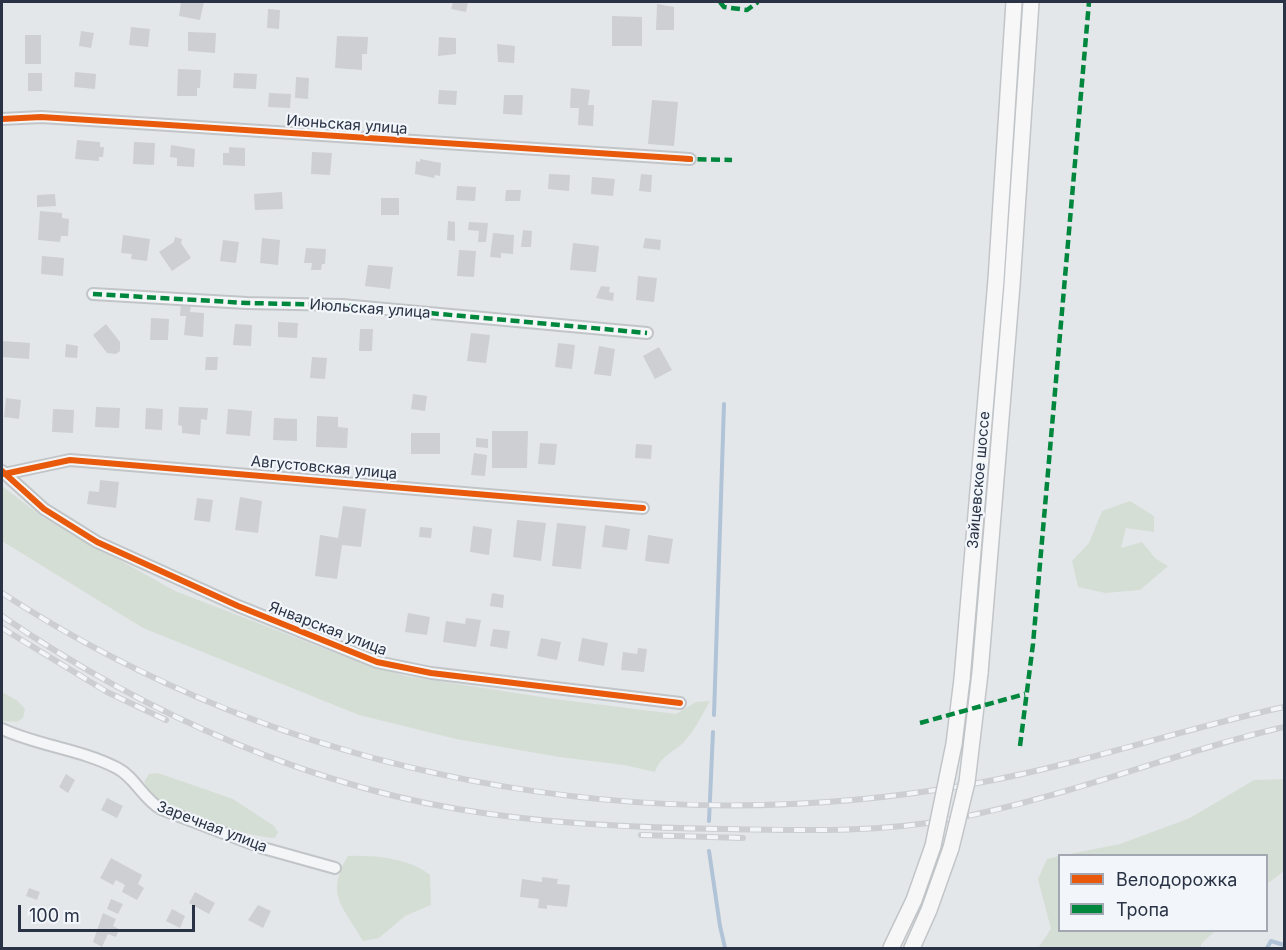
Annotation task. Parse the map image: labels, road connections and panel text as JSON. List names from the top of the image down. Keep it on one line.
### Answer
{"streets":{"main road":["Зайцевское шоссе"],"street":["Июньская улица","Июльская улица","Августовская улица","Январская улица","Заречная улица"]},"crossings":[["Августовская улица","Январская улица"]],"legend":["Велодорожка","Тропа"],"scale_bar":"100 m"}
